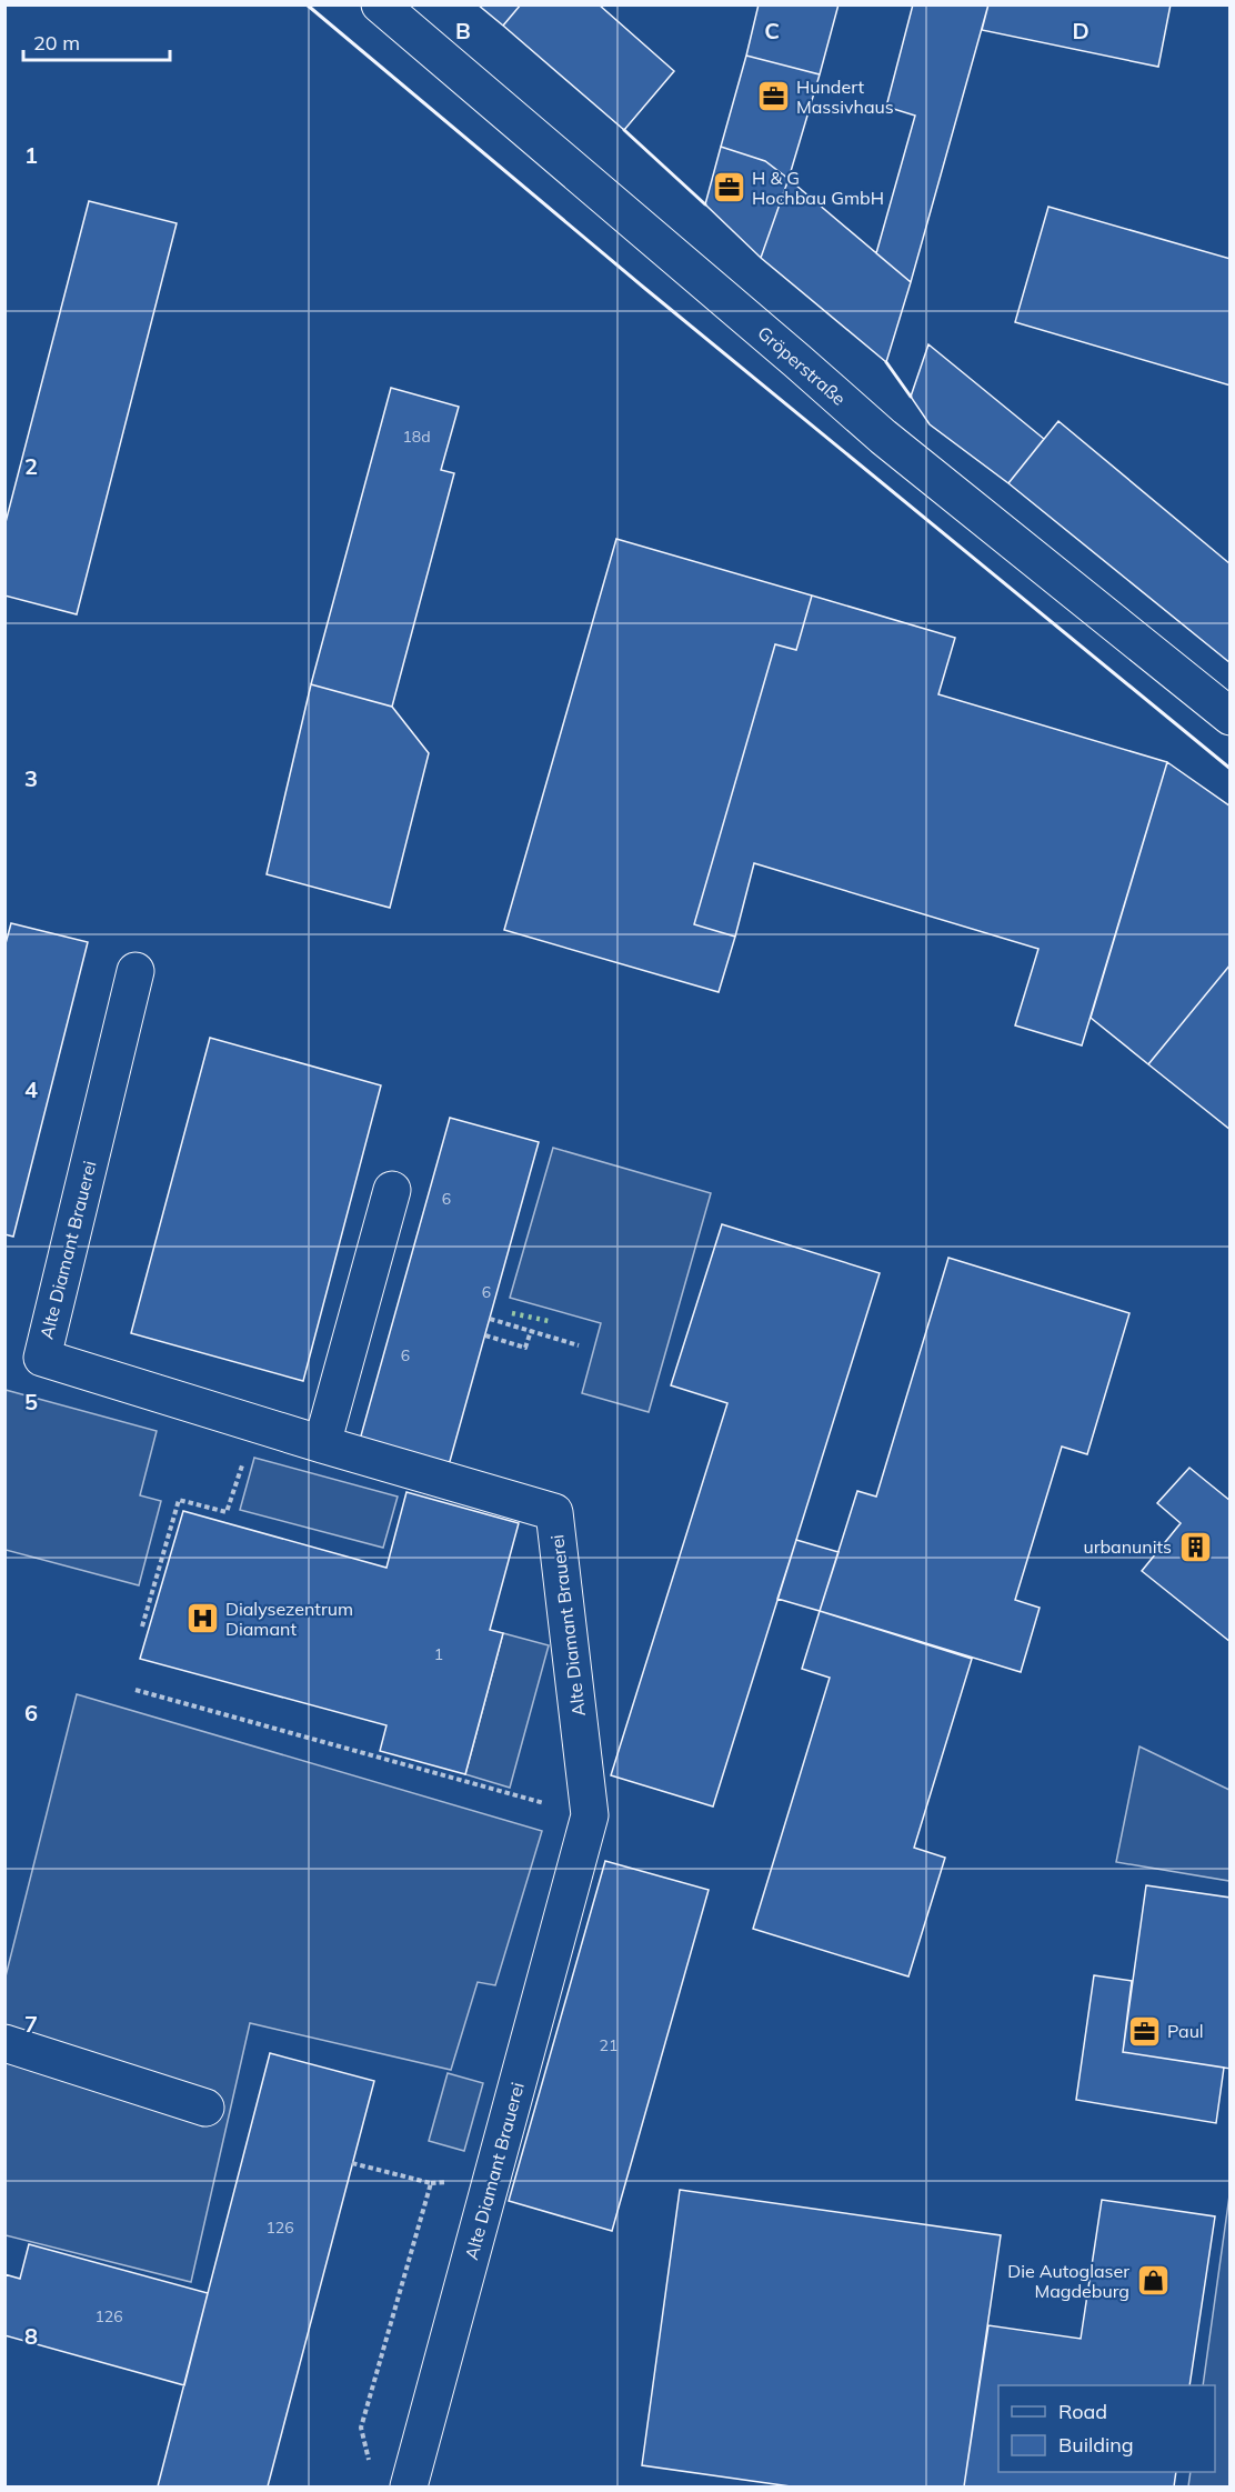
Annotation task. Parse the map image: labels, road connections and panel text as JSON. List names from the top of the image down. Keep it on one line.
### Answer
{"streets":{"street":["Gröperstraße","Alte Diamant Brauerei"]},"places":{"office":["Hundert Massivhaus","H & G Hochbau GmbH","Paul"],"building":["urbanunits"],"hospital":["Dialysezentrum Diamant"],"shop":["Die Autoglaser Magdeburg"]},"house_numbers":["18d","6","6","6","1","21","126","126"],"legend":["Road","Building"],"scale_bar":"20 m","grid":{"columns":["B","C","D"],"rows":["1","2","3","4","5","6","7","8"]}}
